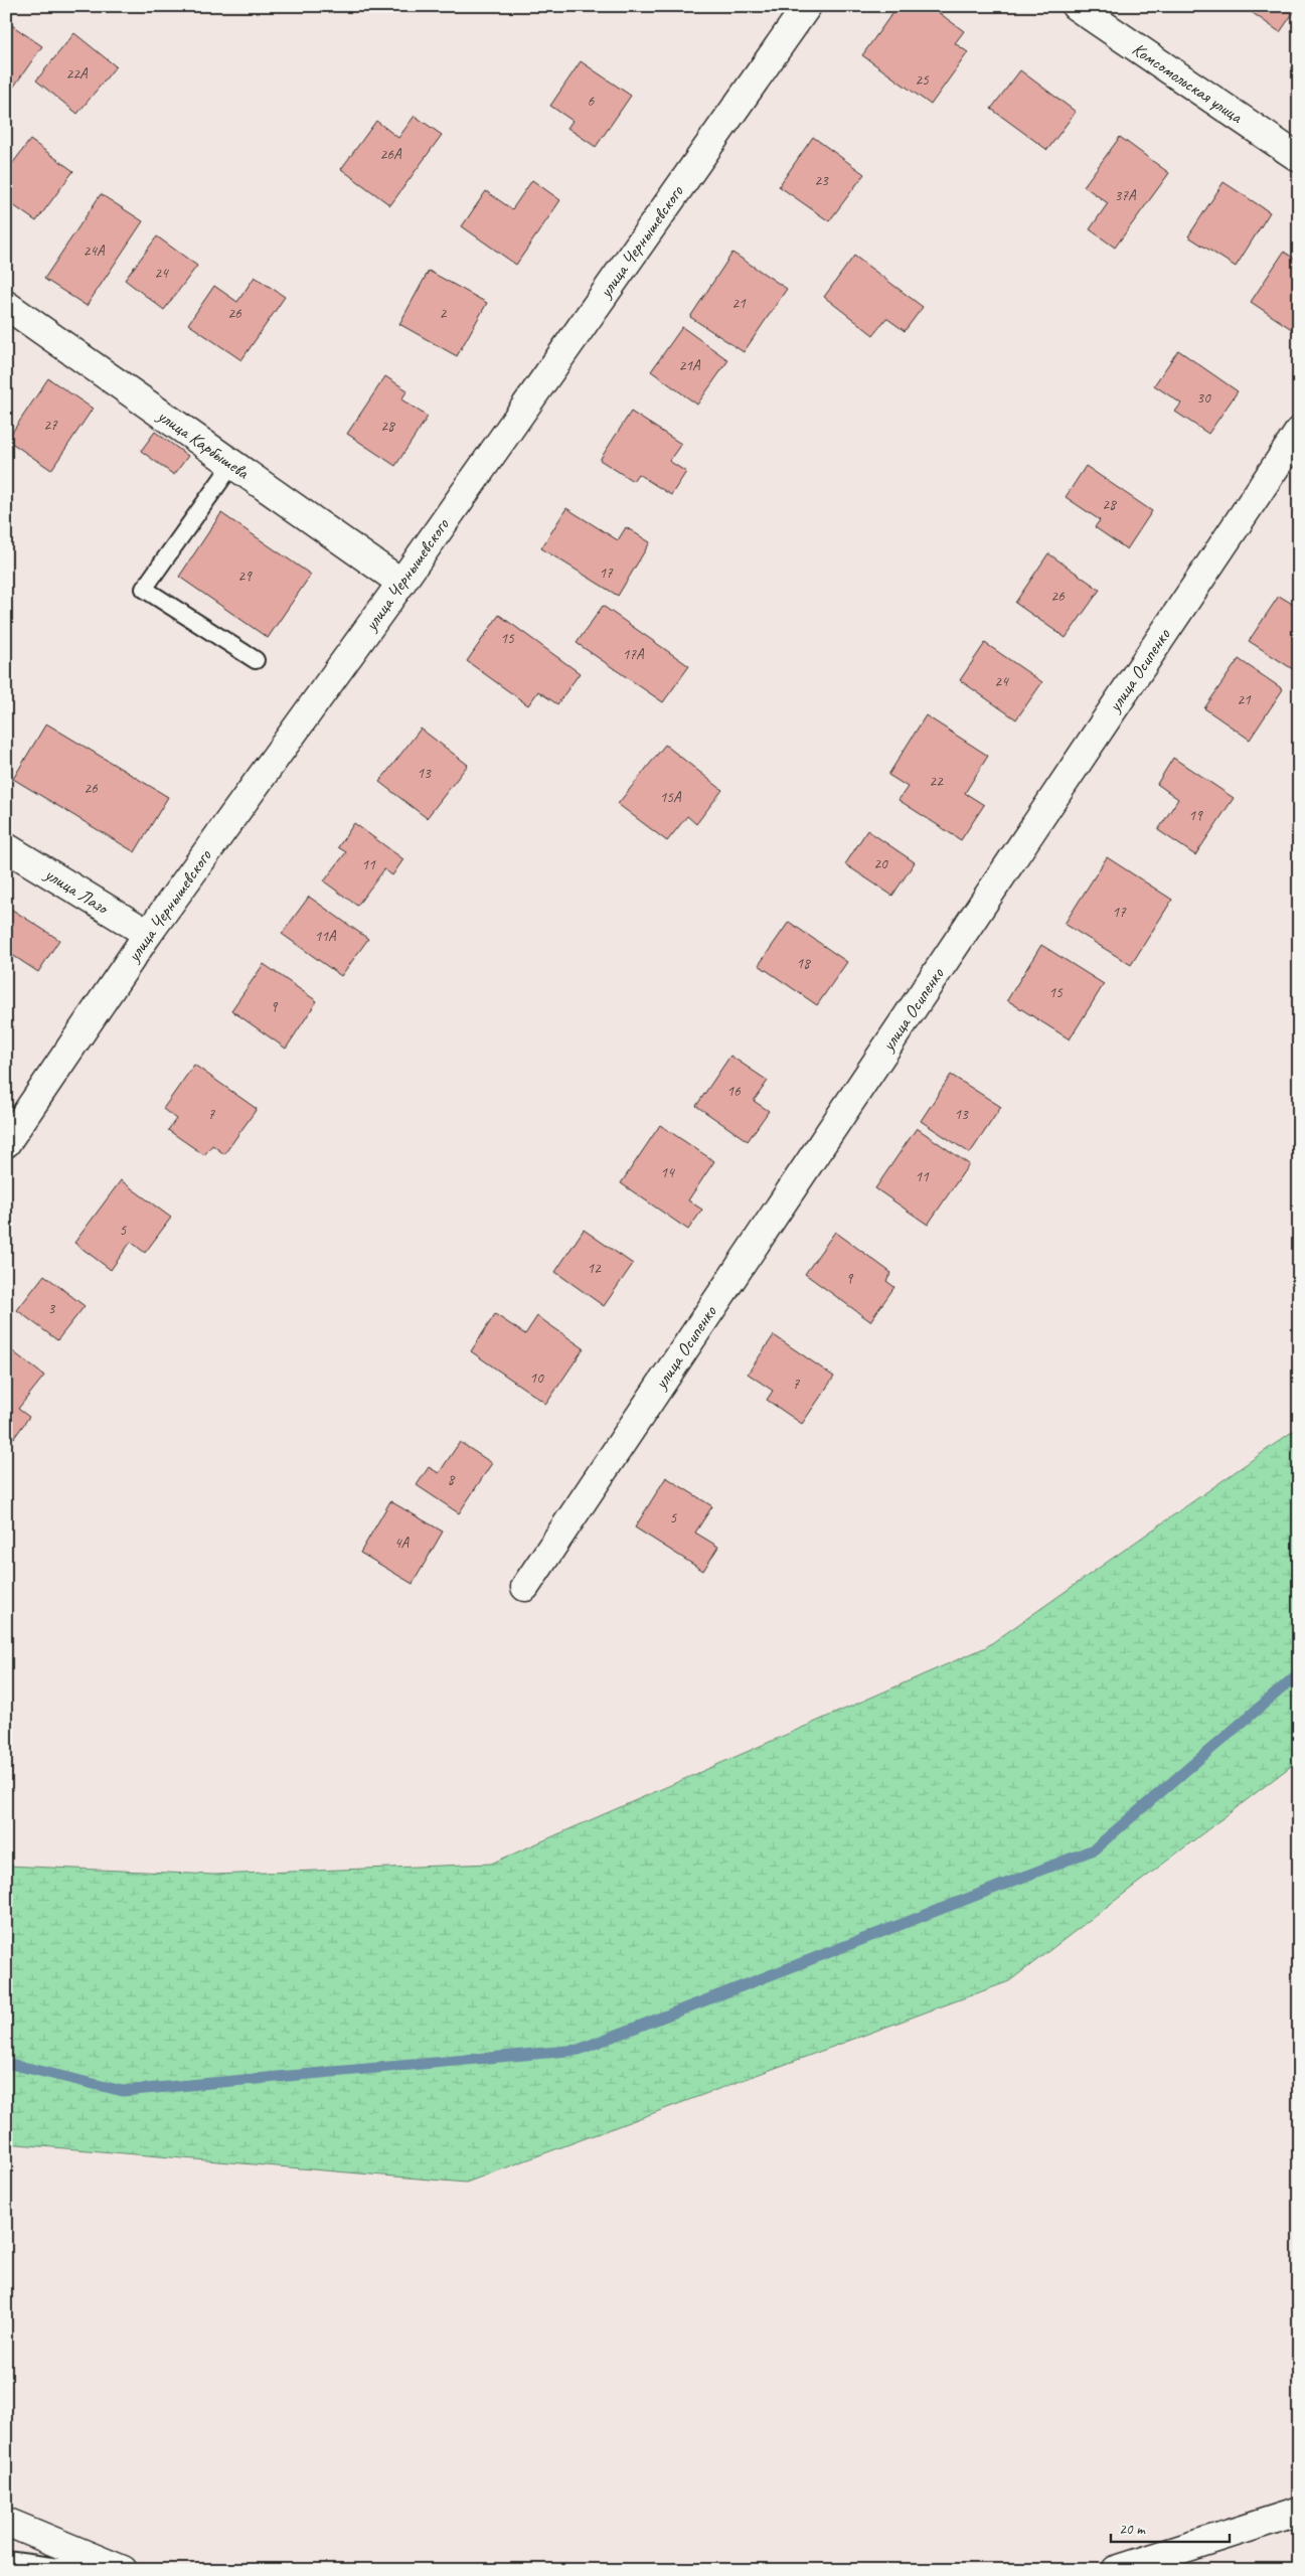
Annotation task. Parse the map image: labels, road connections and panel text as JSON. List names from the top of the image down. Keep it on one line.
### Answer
{"streets":{"street":["Комсомольская улица","улица Чернышевского","улица Карбышева","улица Осипенко","улица Лазо"]},"crossings":[["улица Чернышевского","улица Карбышева"],["улица Чернышевского","улица Лазо"]],"house_numbers":["22А","25","6","26А","23","37А","24А","24","21","26","2","21А","30","27","28","28","17","29","26","15","17А","24","21","13","22","26","15А","19","20","11","17","11А","18","15","9","16","7","13","14","11","5","12","9","3","10","7","8","5","4А"],"scale_bar":"20 m"}
